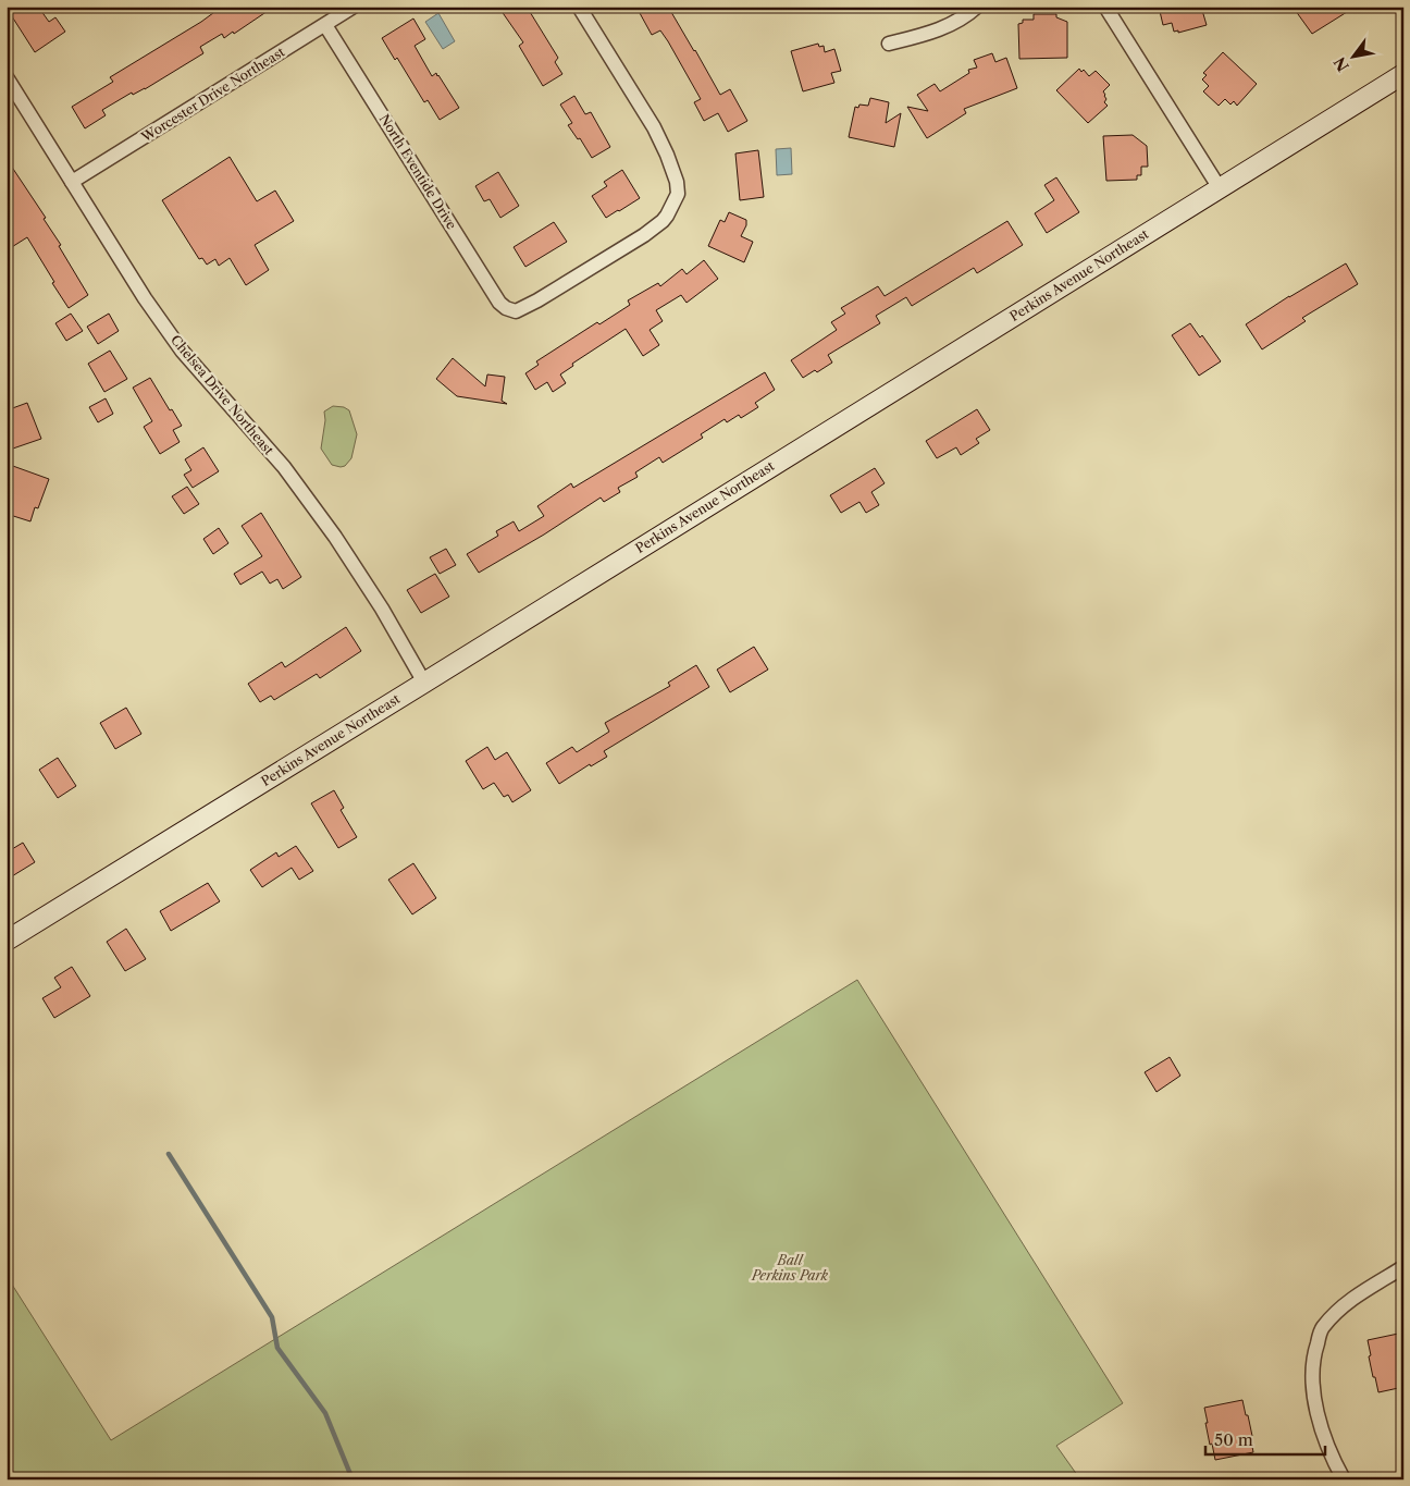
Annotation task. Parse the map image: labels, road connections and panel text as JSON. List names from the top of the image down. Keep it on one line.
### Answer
{"streets":{"street":["Worcester Drive Northeast","North Eventide Drive","Perkins Avenue Northeast","Chelsea Drive Northeast"]},"crossings":[["Worcester Drive Northeast","North Eventide Drive"],["Worcester Drive Northeast","Chelsea Drive Northeast"],["Perkins Avenue Northeast","Chelsea Drive Northeast"]],"parks":["Ball Perkins Park"],"scale_bar":"50 m","north":"bottom left"}
